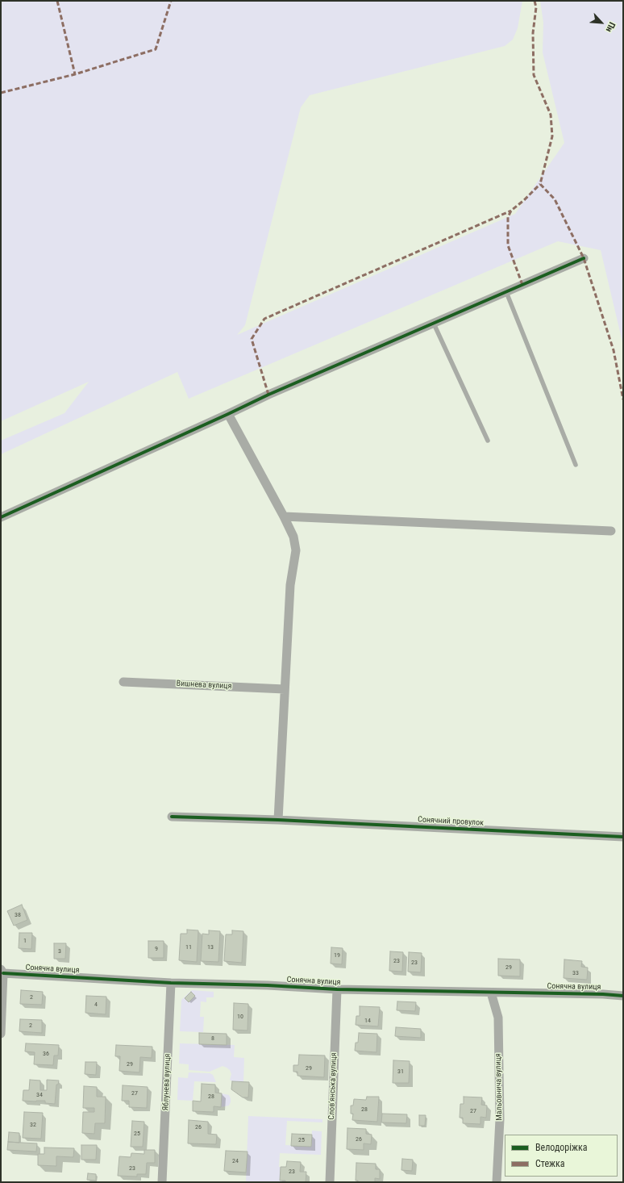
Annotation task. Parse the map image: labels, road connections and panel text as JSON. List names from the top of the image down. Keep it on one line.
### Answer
{"streets":{"street":["Вишнева вулиця","Сонячний провулок","Сонячна вулиця","Яблунева вулиця","Словʼянська вулиця","Мальовнича вулиця"]},"crossings":[["Сонячна вулиця","Яблунева вулиця"],["Сонячна вулиця","Словʼянська вулиця"],["Сонячна вулиця","Мальовнича вулиця"]],"house_numbers":["38","1","11","13","9","3","19","23","23","29","33","2","4","10","14","2","8","36","29","29","31","27","34","28","28","27","32","26","25","26","25","24","23","23"],"legend":["Велодоріжка","Стежка"],"north":"bottom right"}
